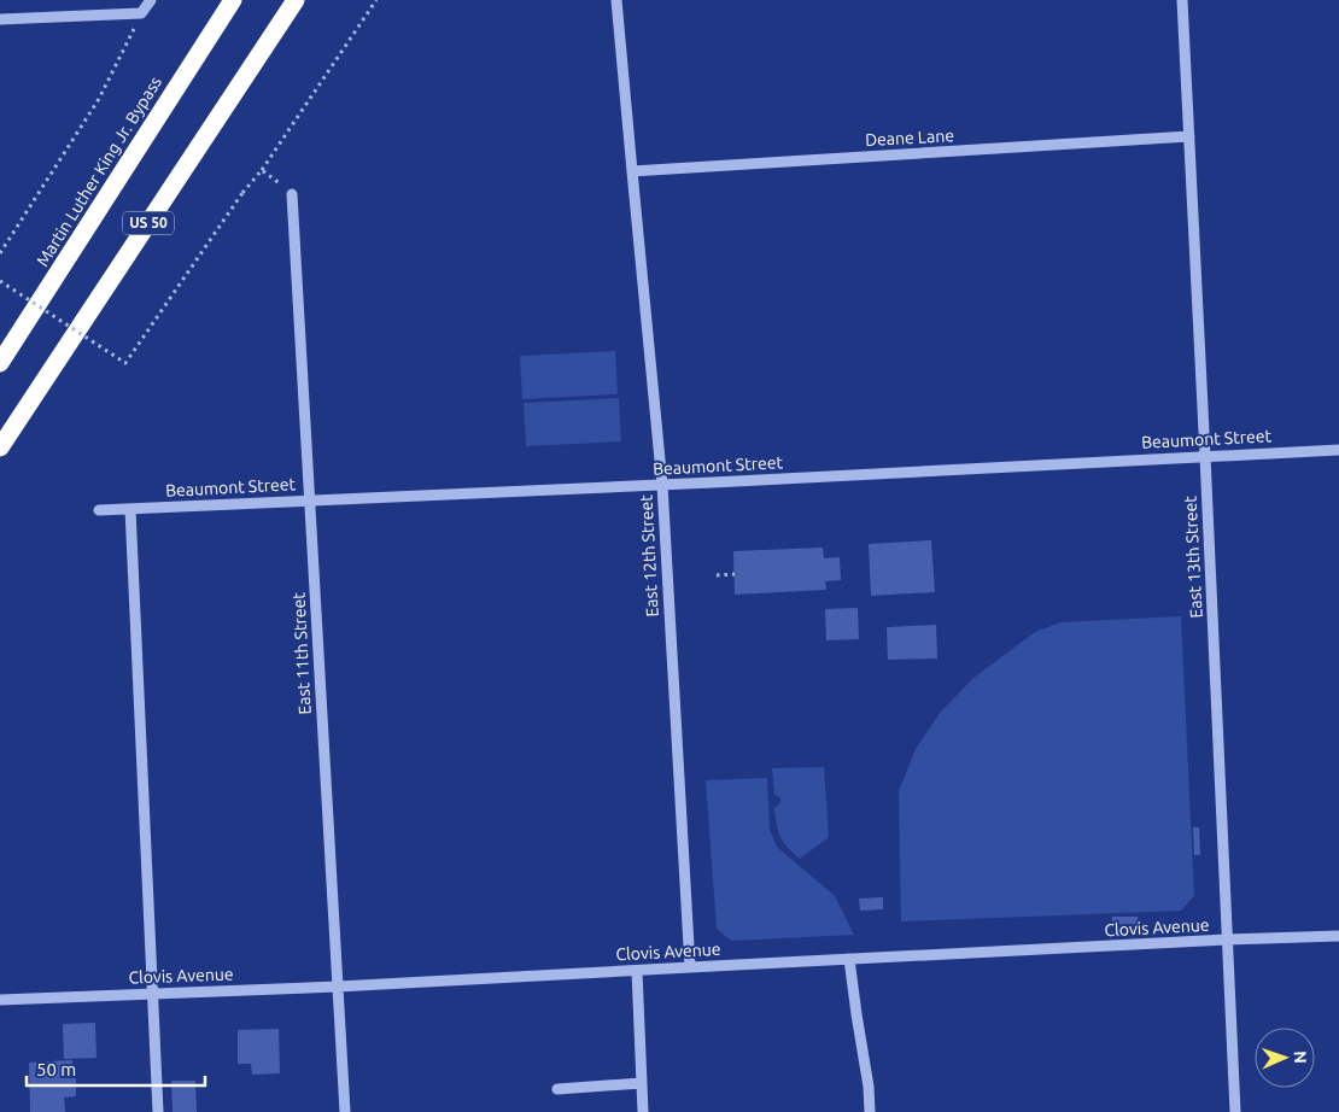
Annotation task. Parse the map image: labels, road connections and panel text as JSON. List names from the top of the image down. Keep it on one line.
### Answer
{"streets":{"highway":["Martin Luther King Jr. Bypass","US 50"],"street":["Deane Lane","Beaumont Street","East 12th Street","East 13th Street","East 11th Street","Clovis Avenue"]},"crossings":[["Deane Lane","East 12th Street"],["Deane Lane","East 13th Street"],["Beaumont Street","East 12th Street"],["Beaumont Street","East 13th Street"],["Beaumont Street","East 11th Street"],["East 12th Street","Clovis Avenue"],["East 13th Street","Clovis Avenue"],["East 11th Street","Clovis Avenue"]],"scale_bar":"50 m","north":"right"}
